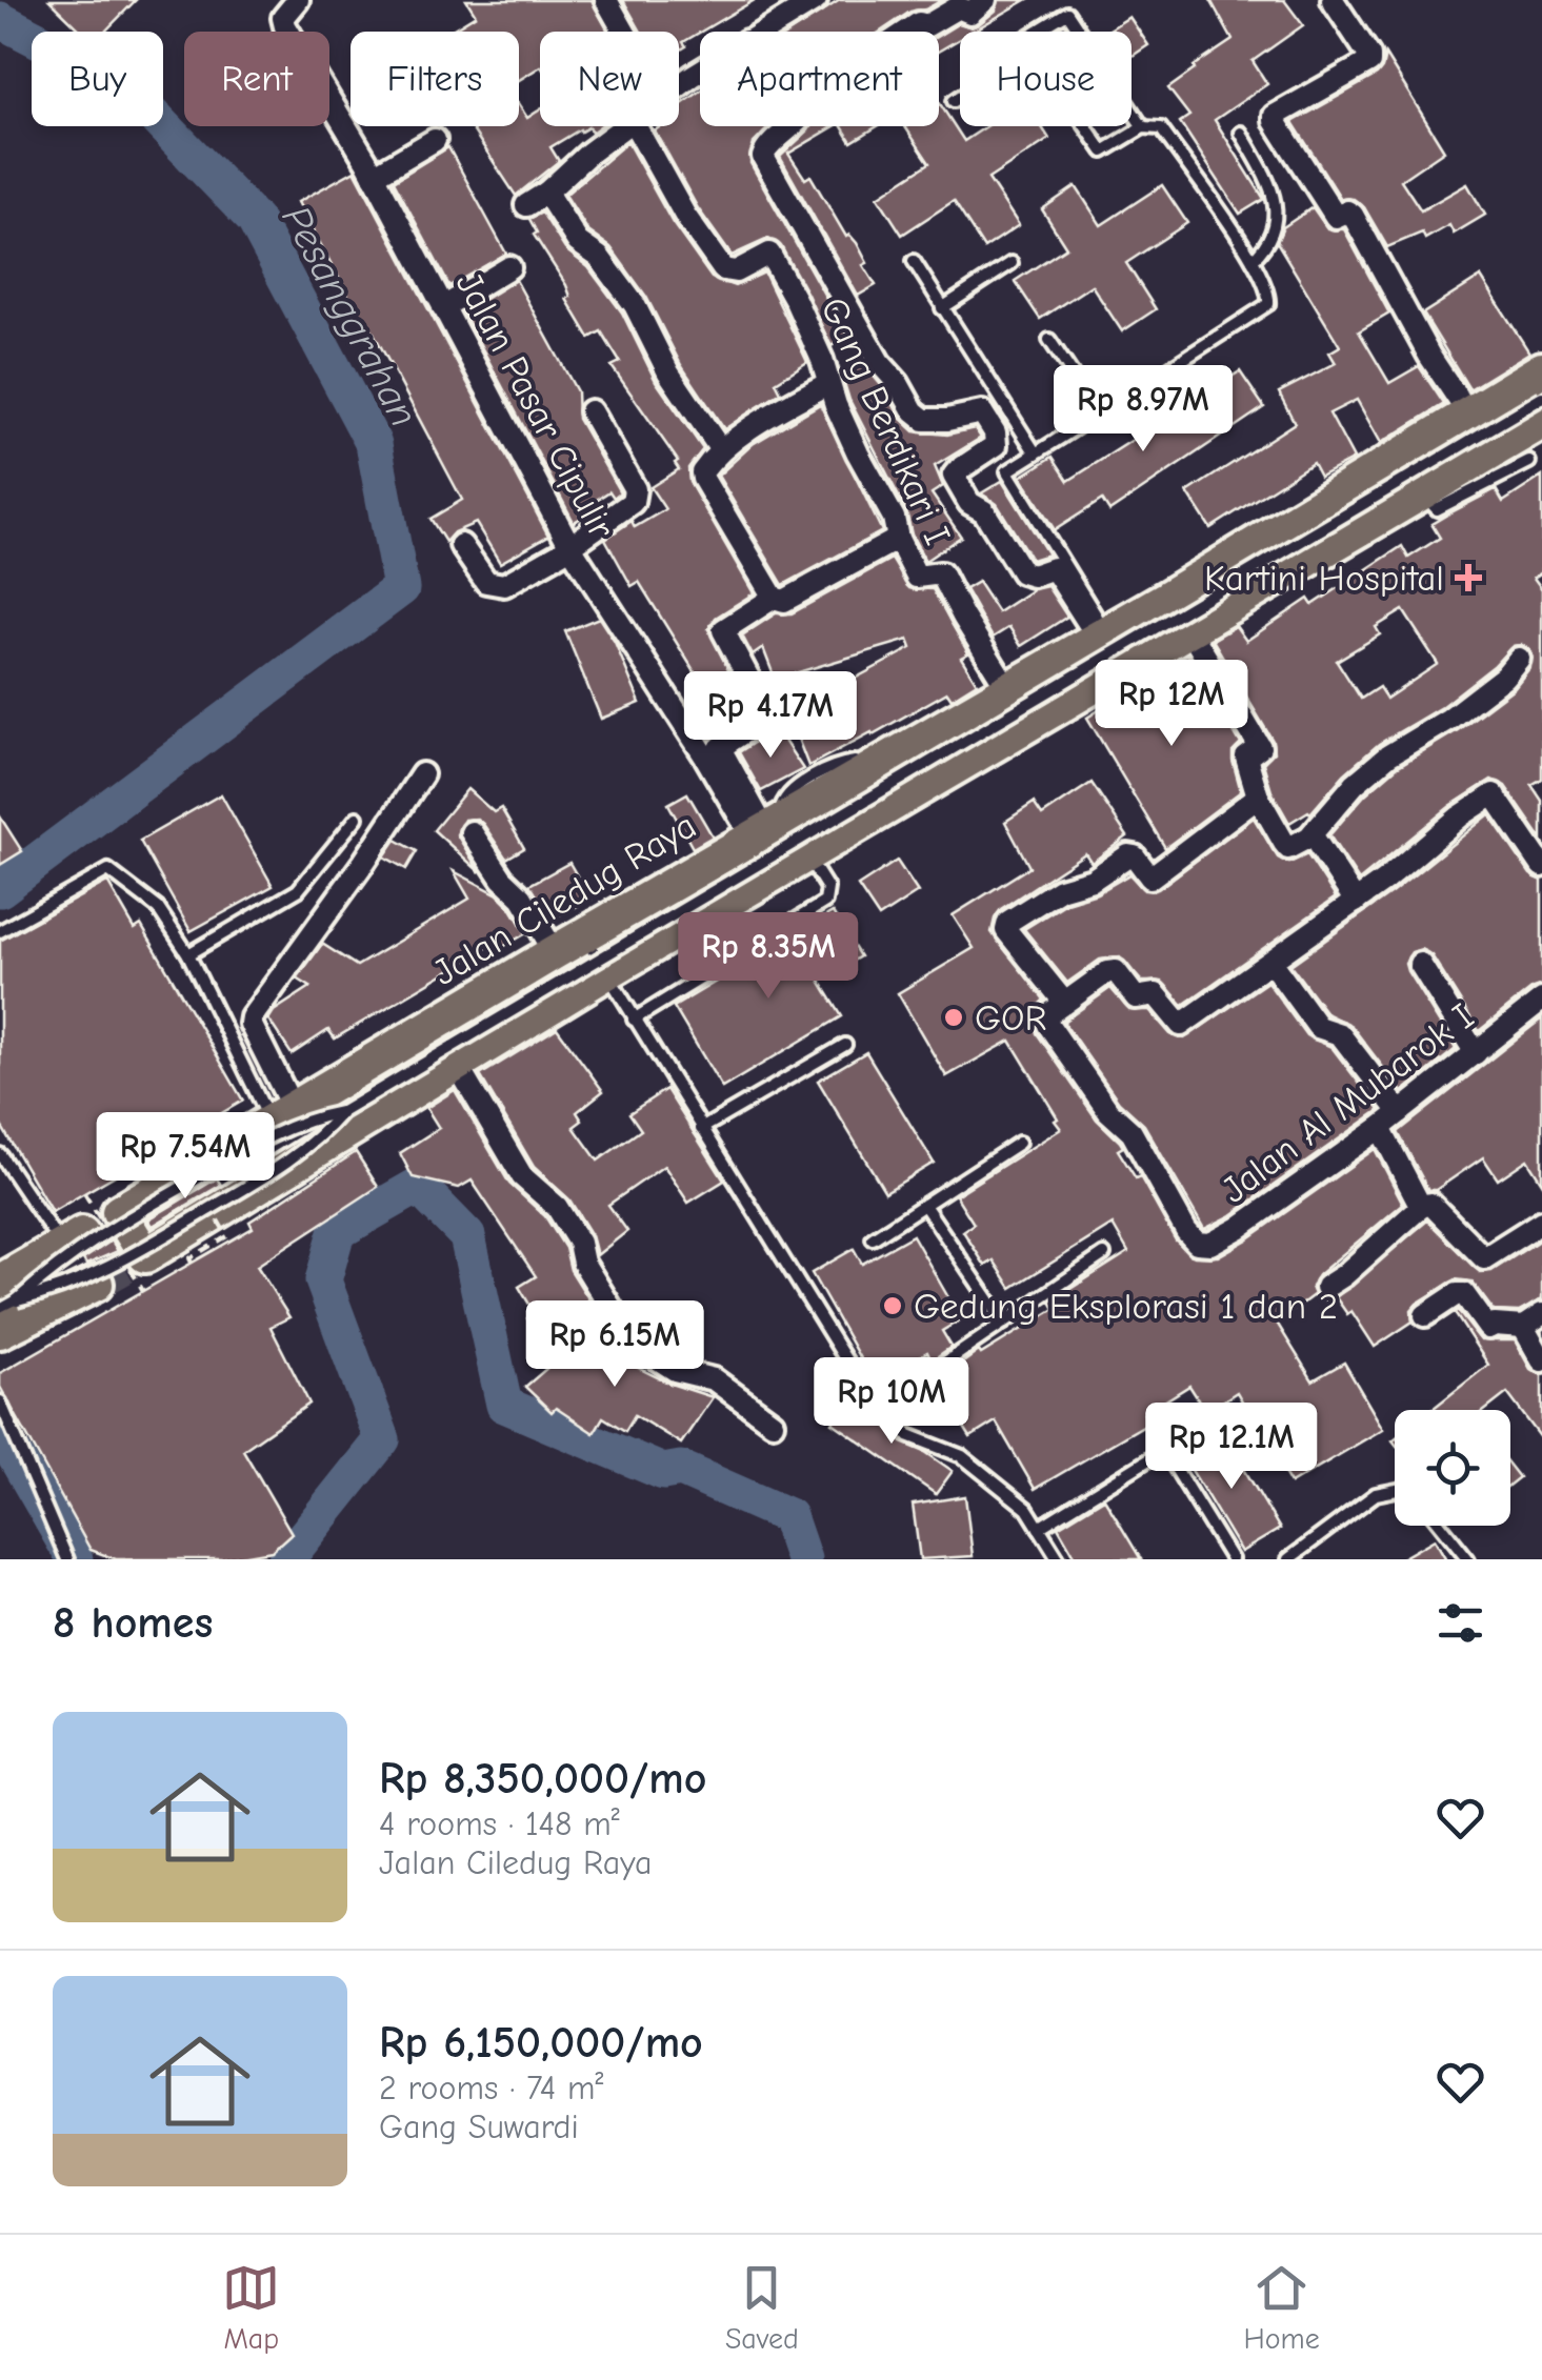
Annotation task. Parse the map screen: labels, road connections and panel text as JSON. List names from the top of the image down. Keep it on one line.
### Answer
{"streets":{"main road":["Jalan Ciledug Raya"],"street":["Jalan Pasar Cipulir","Gang Berdikari I","Jalan Al Mubarok I"]},"crossings":[["Jalan Pasar Cipulir","Jalan Ciledug Raya"],["Gang Berdikari I","Jalan Ciledug Raya"]],"water":["Pesanggrahan"],"places":{"health":["Kartini Hospital"],"other":["GOR","Gedung Eksplorasi 1 dan 2"]},"page":{"chip":["Buy","Rent","Filters","New","Apartment","House"],"price":["Rp 8.97M","Rp 12M","Rp 4.17M","Rp 8.35M","Rp 7.54M","Rp 6.15M","Rp 10M","Rp 12.1M"],"heading":"8 homes","list":[{"name":"Rp 8,350,000/mo","note":"4 rooms · 148 m² · Jalan Ciledug Raya"},{"name":"Rp 6,150,000/mo","note":"2 rooms · 74 m² · Gang Suwardi"}],"tabs":["Map","Saved","Home"]}}
